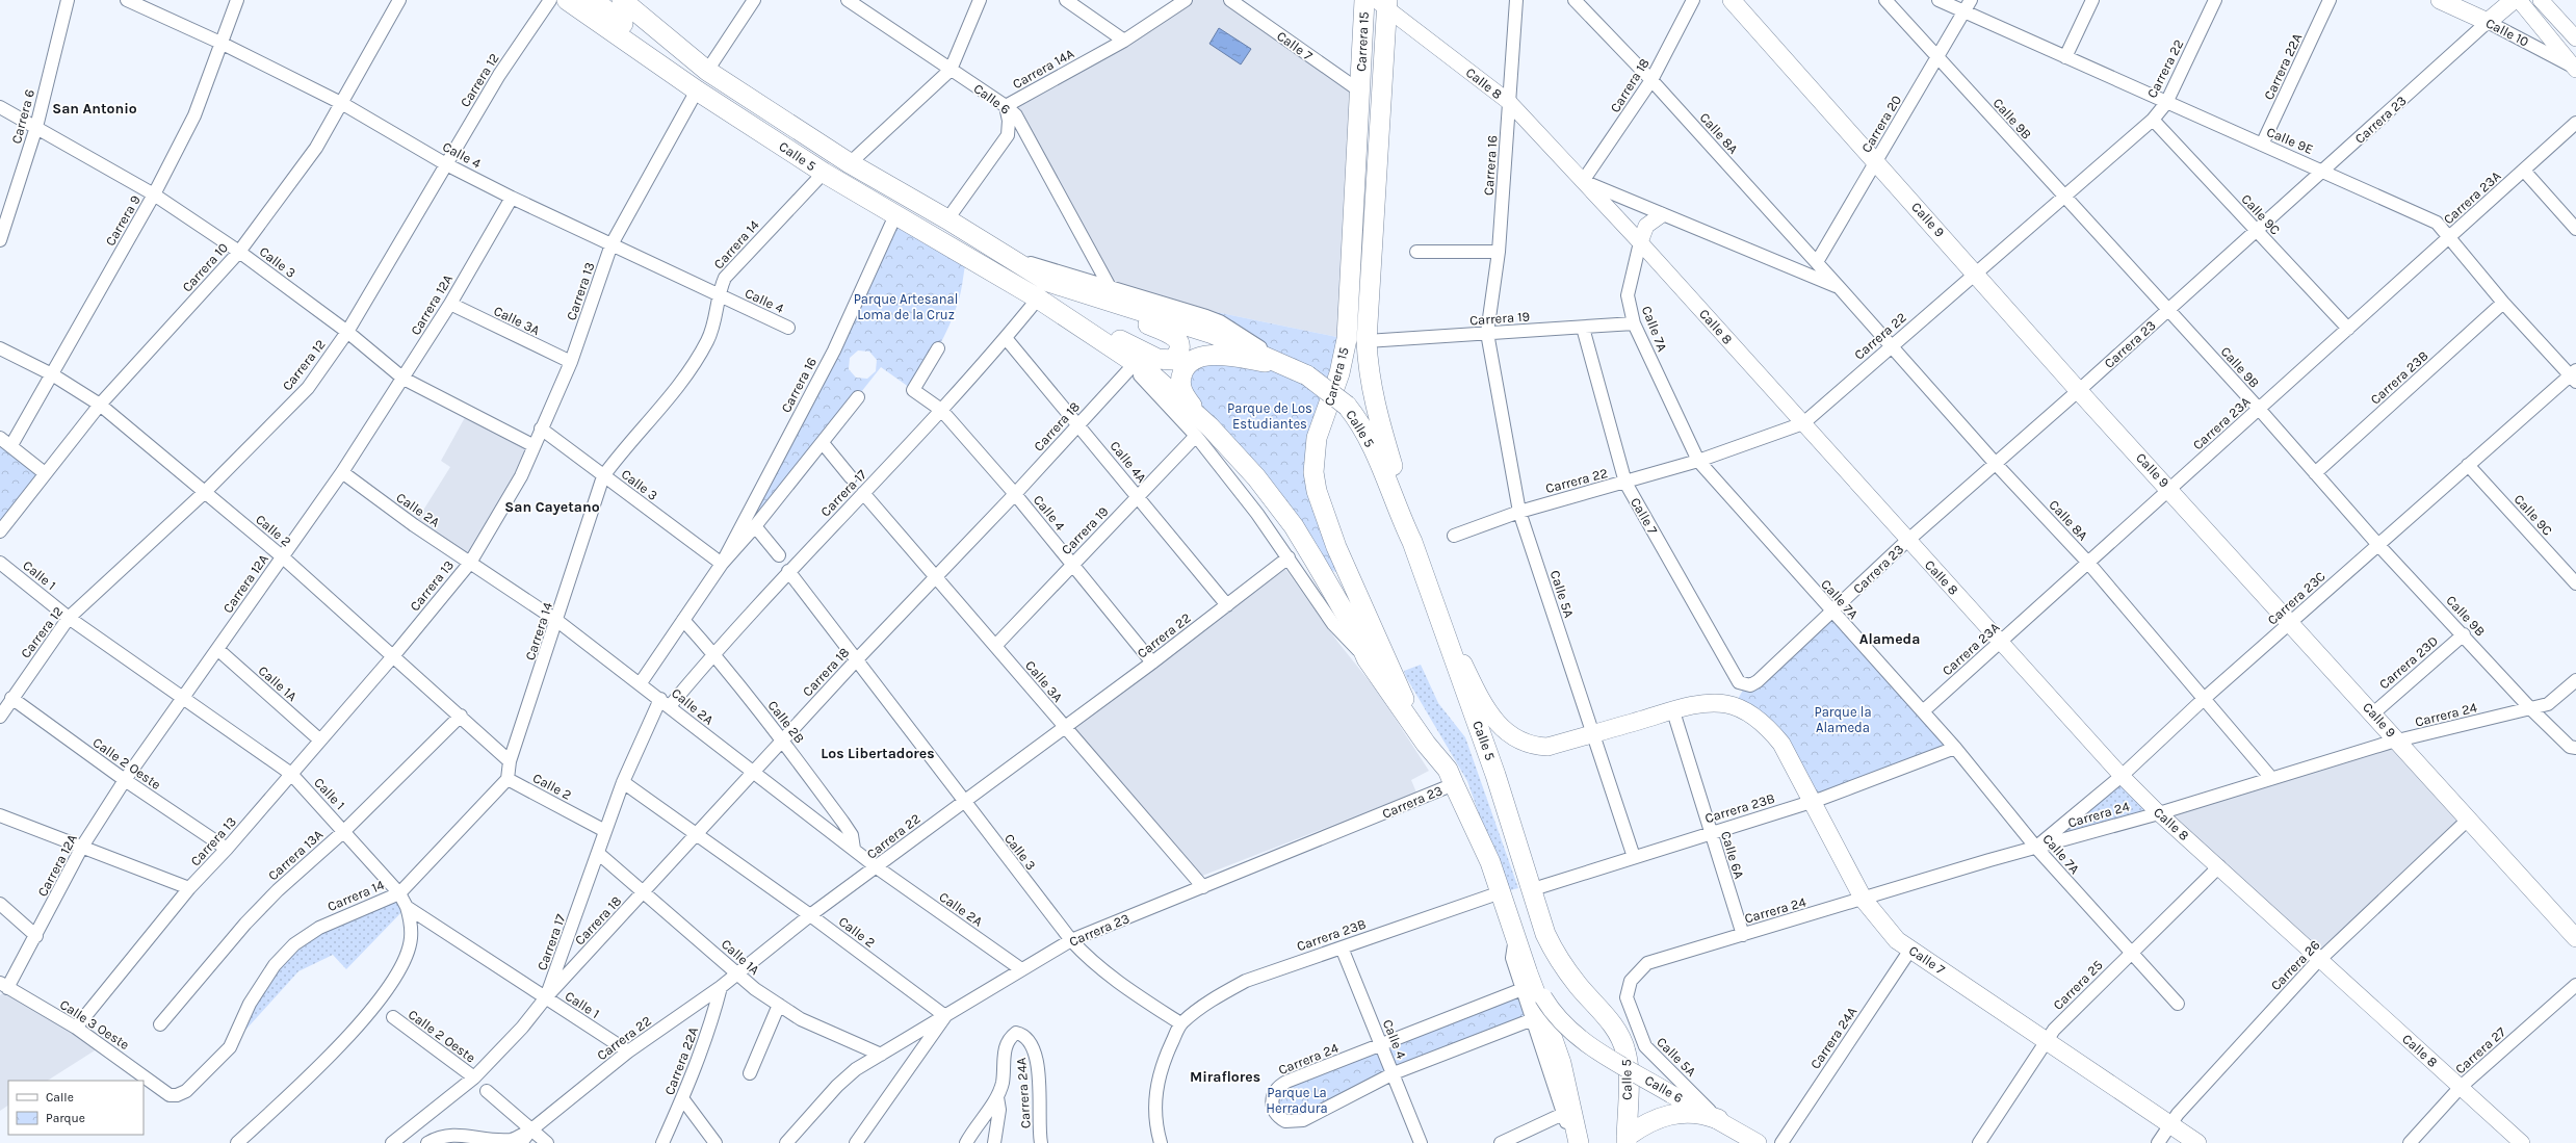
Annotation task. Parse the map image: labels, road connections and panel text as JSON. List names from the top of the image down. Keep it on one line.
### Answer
{"streets":{"main road":["Calle 10","Carrera 15","Calle 7","Calle 6","Carrera 23","Calle 5","Calle 9"],"street":["Carrera 22A","Carrera 14A","Carrera 22","Carrera 12","Calle 8","Carrera 18","Carrera 6","Calle 9B","Carrera 20","Calle 8A","Calle 9E","Calle 4","Carrera 16","Carrera 23A","Calle 9C","Carrera 9","Carrera 14","Calle 3","Carrera 10","Carrera 13","Carrera 12A","Carrera 19","Calle 3A","Calle 7A","Carrera 23B","Calle 4A","Carrera 17","Calle 2A","Calle 2","Calle 1","Calle 5A","Carrera 23C","Carrera 23D","Calle 1A","Carrera 24","Calle 2B","Calle 2 Oeste","Carrera 13A","Calle 6A","Carrera 26","Carrera 25","Calle 3 Oeste","Carrera 24A","Carrera 27"]},"crossings":[["Calle 10","Carrera 23"],["Carrera 15","Calle 7"],["Carrera 15","Calle 8"],["Carrera 15","Calle 5"],["Carrera 15","Carrera 19"],["Calle 7","Carrera 22"],["Calle 7","Carrera 23"],["Calle 7","Carrera 19"],["Calle 7","Carrera 23B"],["Calle 7","Carrera 24"],["Calle 7","Calle 6A"],["Calle 7","Carrera 26"],["Calle 7","Carrera 25"],["Calle 7","Carrera 24A"],["Carrera 22A","Carrera 22"],["Carrera 22A","Calle 9E"],["Carrera 14A","Calle 6"],["Carrera 14A","Calle 5"],["Carrera 22","Calle 8"],["Carrera 22","Calle 9B"],["Carrera 22","Calle 8A"],["Carrera 22","Calle 9E"],["Carrera 22","Calle 4"],["Carrera 22","Calle 5"],["Carrera 22","Calle 9C"],["Carrera 22","Calle 9"],["Carrera 22","Calle 3"],["Carrera 22","Calle 3A"],["Carrera 22","Calle 7A"],["Carrera 22","Calle 4A"],["Carrera 22","Calle 2A"],["Carrera 22","Calle 2"],["Carrera 22","Calle 1"],["Carrera 22","Calle 5A"],["Carrera 22","Calle 1A"],["Carrera 12","Calle 4"],["Carrera 12","Calle 3"],["Carrera 12","Calle 2"],["Carrera 12","Calle 1"],["Carrera 12","Calle 2 Oeste"],["Calle 8","Carrera 18"],["Calle 8","Carrera 23"],["Calle 8","Calle 8A"],["Calle 8","Carrera 16"],["Calle 8","Carrera 23A"],["Calle 8","Calle 7A"],["Calle 8","Carrera 23C"],["Calle 8","Carrera 24"],["Calle 8","Carrera 26"],["Calle 8","Carrera 25"],["Calle 8","Carrera 27"],["Carrera 18","Calle 8A"],["Carrera 18","Calle 4"],["Carrera 18","Calle 5"],["Carrera 18","Calle 3"],["Carrera 18","Calle 3A"],["Carrera 18","Calle 4A"],["Carrera 18","Carrera 17"],["Carrera 18","Calle 2A"],["Carrera 18","Calle 2"],["Carrera 18","Calle 1"],["Carrera 18","Calle 1A"],["Carrera 18","Calle 2B"],["Calle 6","Calle 5"],["Calle 6","Calle 5A"],["Calle 6","Carrera 24"],["Carrera 6","Calle 3"],["Calle 9B","Carrera 23"],["Calle 9B","Carrera 20"],["Calle 9B","Carrera 23A"],["Calle 9B","Carrera 23B"],["Calle 9B","Carrera 23C"],["Calle 9B","Carrera 23D"],["Calle 9B","Carrera 24"],["Carrera 23","Calle 8A"],["Carrera 23","Calle 9E"],["Carrera 23","Calle 5"],["Carrera 23","Calle 9C"],["Carrera 23","Calle 9"],["Carrera 23","Calle 3"],["Carrera 23","Calle 3A"],["Carrera 23","Calle 7A"],["Carrera 23","Calle 2A"],["Carrera 23","Calle 2"],["Carrera 23","Calle 1A"],["Carrera 20","Calle 8A"],["Carrera 20","Calle 9E"],["Carrera 20","Calle 9"],["Calle 8A","Carrera 23A"],["Calle 8A","Carrera 23C"],["Calle 8A","Carrera 24"],["Calle 9E","Carrera 23A"],["Calle 9E","Carrera 23B"],["Calle 9E","Carrera 23C"],["Calle 4","Carrera 9"],["Calle 4","Carrera 14"],["Calle 4","Carrera 10"],["Calle 4","Carrera 13"],["Calle 4","Carrera 12A"],["Calle 4","Carrera 19"],["Calle 4","Carrera 23B"],["Calle 4","Carrera 17"],["Calle 4","Carrera 24"],["Calle 5","Carrera 16"],["Calle 5","Carrera 14"],["Calle 5","Carrera 13"],["Calle 5","Carrera 19"],["Calle 5","Carrera 23B"],["Calle 5","Carrera 17"],["Calle 5","Carrera 24"],["Carrera 16","Calle 3"],["Carrera 16","Carrera 19"],["Carrera 16","Calle 2A"],["Carrera 16","Calle 5A"],["Carrera 16","Calle 2B"],["Carrera 23A","Calle 9C"],["Carrera 23A","Calle 9"],["Carrera 23A","Calle 7A"],["Calle 9C","Carrera 23C"],["Calle 9","Carrera 23C"],["Calle 9","Carrera 23D"],["Calle 9","Carrera 24"],["Calle 9","Carrera 26"],["Carrera 9","Calle 3"],["Carrera 9","Calle 2"],["Carrera 14","Calle 3"],["Carrera 14","Calle 2A"],["Carrera 14","Calle 2"],["Carrera 14","Calle 1"],["Carrera 14","Calle 3 Oeste"],["Calle 3","Carrera 10"],["Calle 3","Carrera 13"],["Calle 3","Carrera 12A"],["Calle 3","Carrera 23B"],["Calle 3","Carrera 17"],["Carrera 10","Calle 2"],["Carrera 13","Calle 3A"],["Carrera 13","Calle 2A"],["Carrera 13","Calle 2"],["Carrera 13","Calle 1"],["Carrera 13","Calle 1A"],["Carrera 13","Calle 2 Oeste"],["Carrera 13","Calle 3 Oeste"],["Carrera 12A","Calle 3A"],["Carrera 12A","Calle 2A"],["Carrera 12A","Calle 2"],["Carrera 12A","Calle 1"],["Carrera 12A","Calle 1A"],["Carrera 12A","Calle 2 Oeste"],["Carrera 12A","Calle 3 Oeste"],["Carrera 19","Calle 3A"],["Carrera 19","Calle 7A"],["Carrera 19","Calle 4A"],["Carrera 19","Calle 5A"],["Calle 3A","Carrera 17"],["Calle 7A","Carrera 23B"],["Calle 7A","Carrera 23C"],["Calle 7A","Carrera 24"],["Calle 7A","Carrera 25"],["Carrera 23B","Calle 5A"],["Carrera 23B","Calle 6A"],["Calle 4A","Carrera 17"],["Carrera 17","Calle 2A"],["Carrera 17","Calle 2"],["Carrera 17","Calle 1"],["Carrera 17","Calle 1A"],["Carrera 17","Calle 2B"],["Carrera 17","Calle 2 Oeste"],["Calle 2A","Calle 2B"],["Calle 2","Carrera 13A"],["Calle 1","Carrera 13A"],["Calle 5A","Carrera 24"],["Carrera 23C","Carrera 24"],["Carrera 24","Calle 6A"]],"districts":["San Antonio","San Cayetano","Alameda","Los Libertadores","Miraflores"],"parks":["Parque Artesanal Loma de la Cruz","Parque de Los Estudiantes","Parque la Alameda","Parque La Herradura"],"legend":["Calle","Parque"]}
